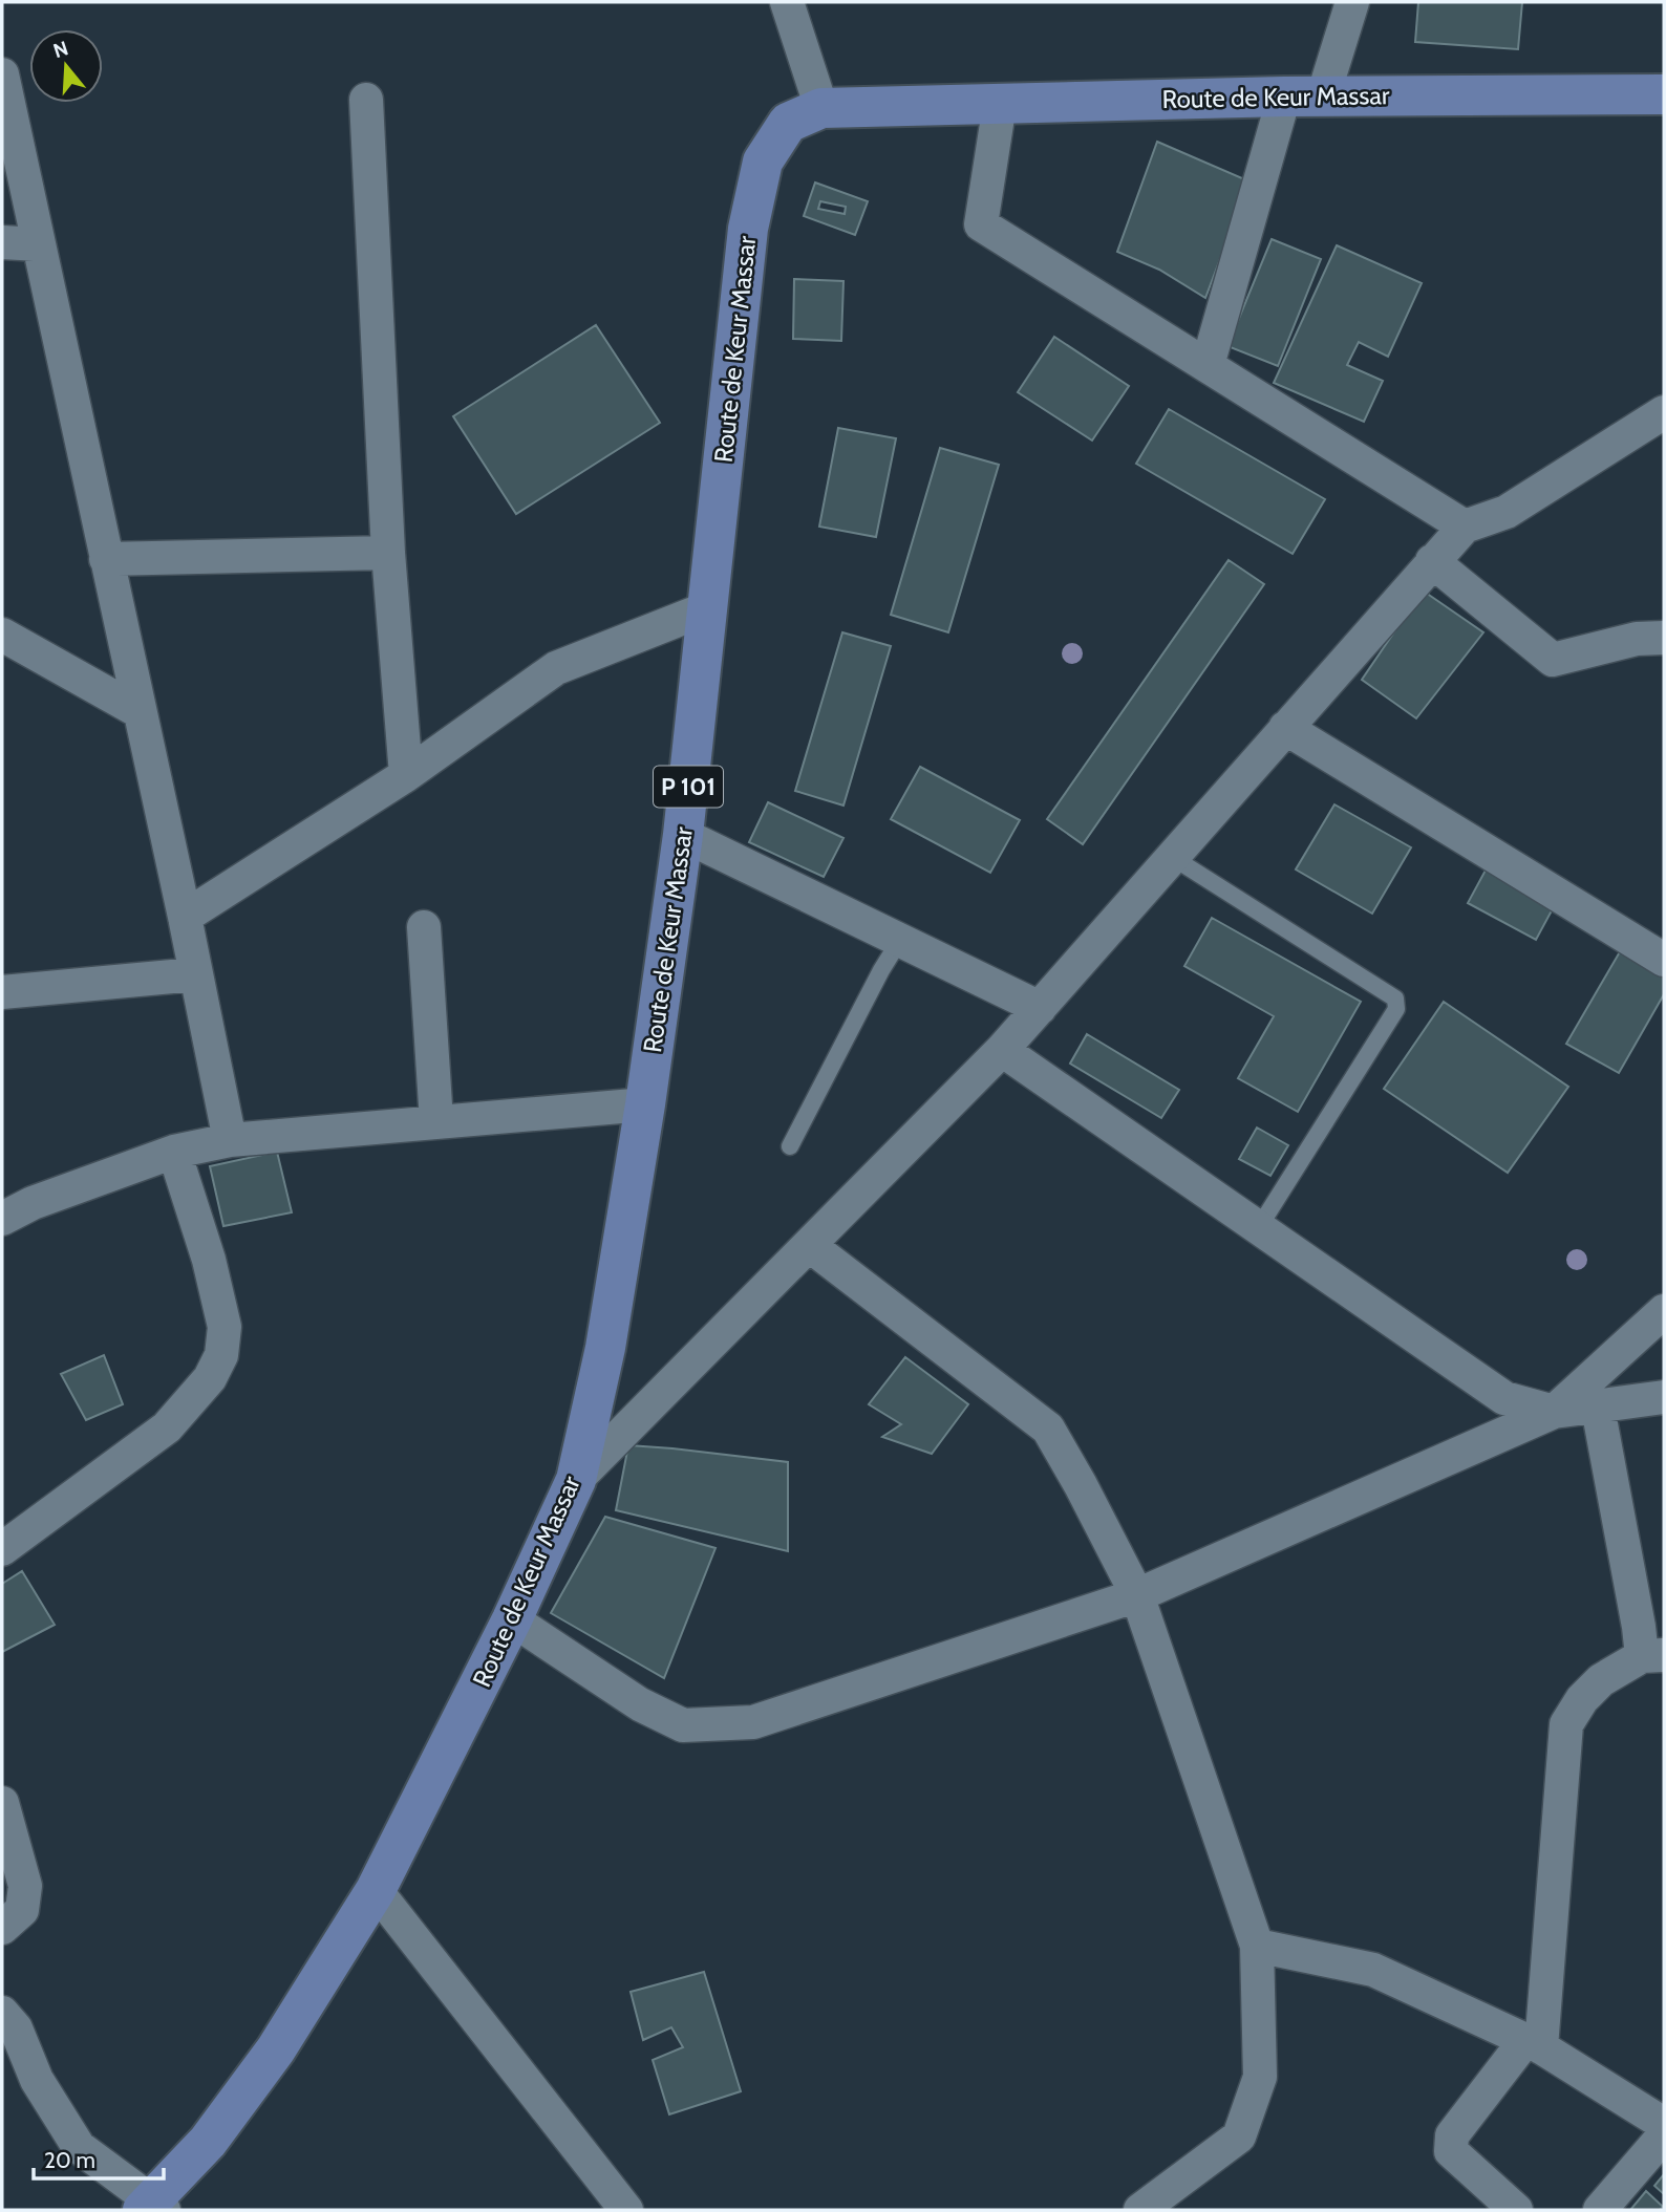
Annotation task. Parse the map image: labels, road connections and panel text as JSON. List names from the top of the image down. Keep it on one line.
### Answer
{"streets":{"main road":["Route de Keur Massar","P 101"]},"scale_bar":"20 m","north":"top"}
